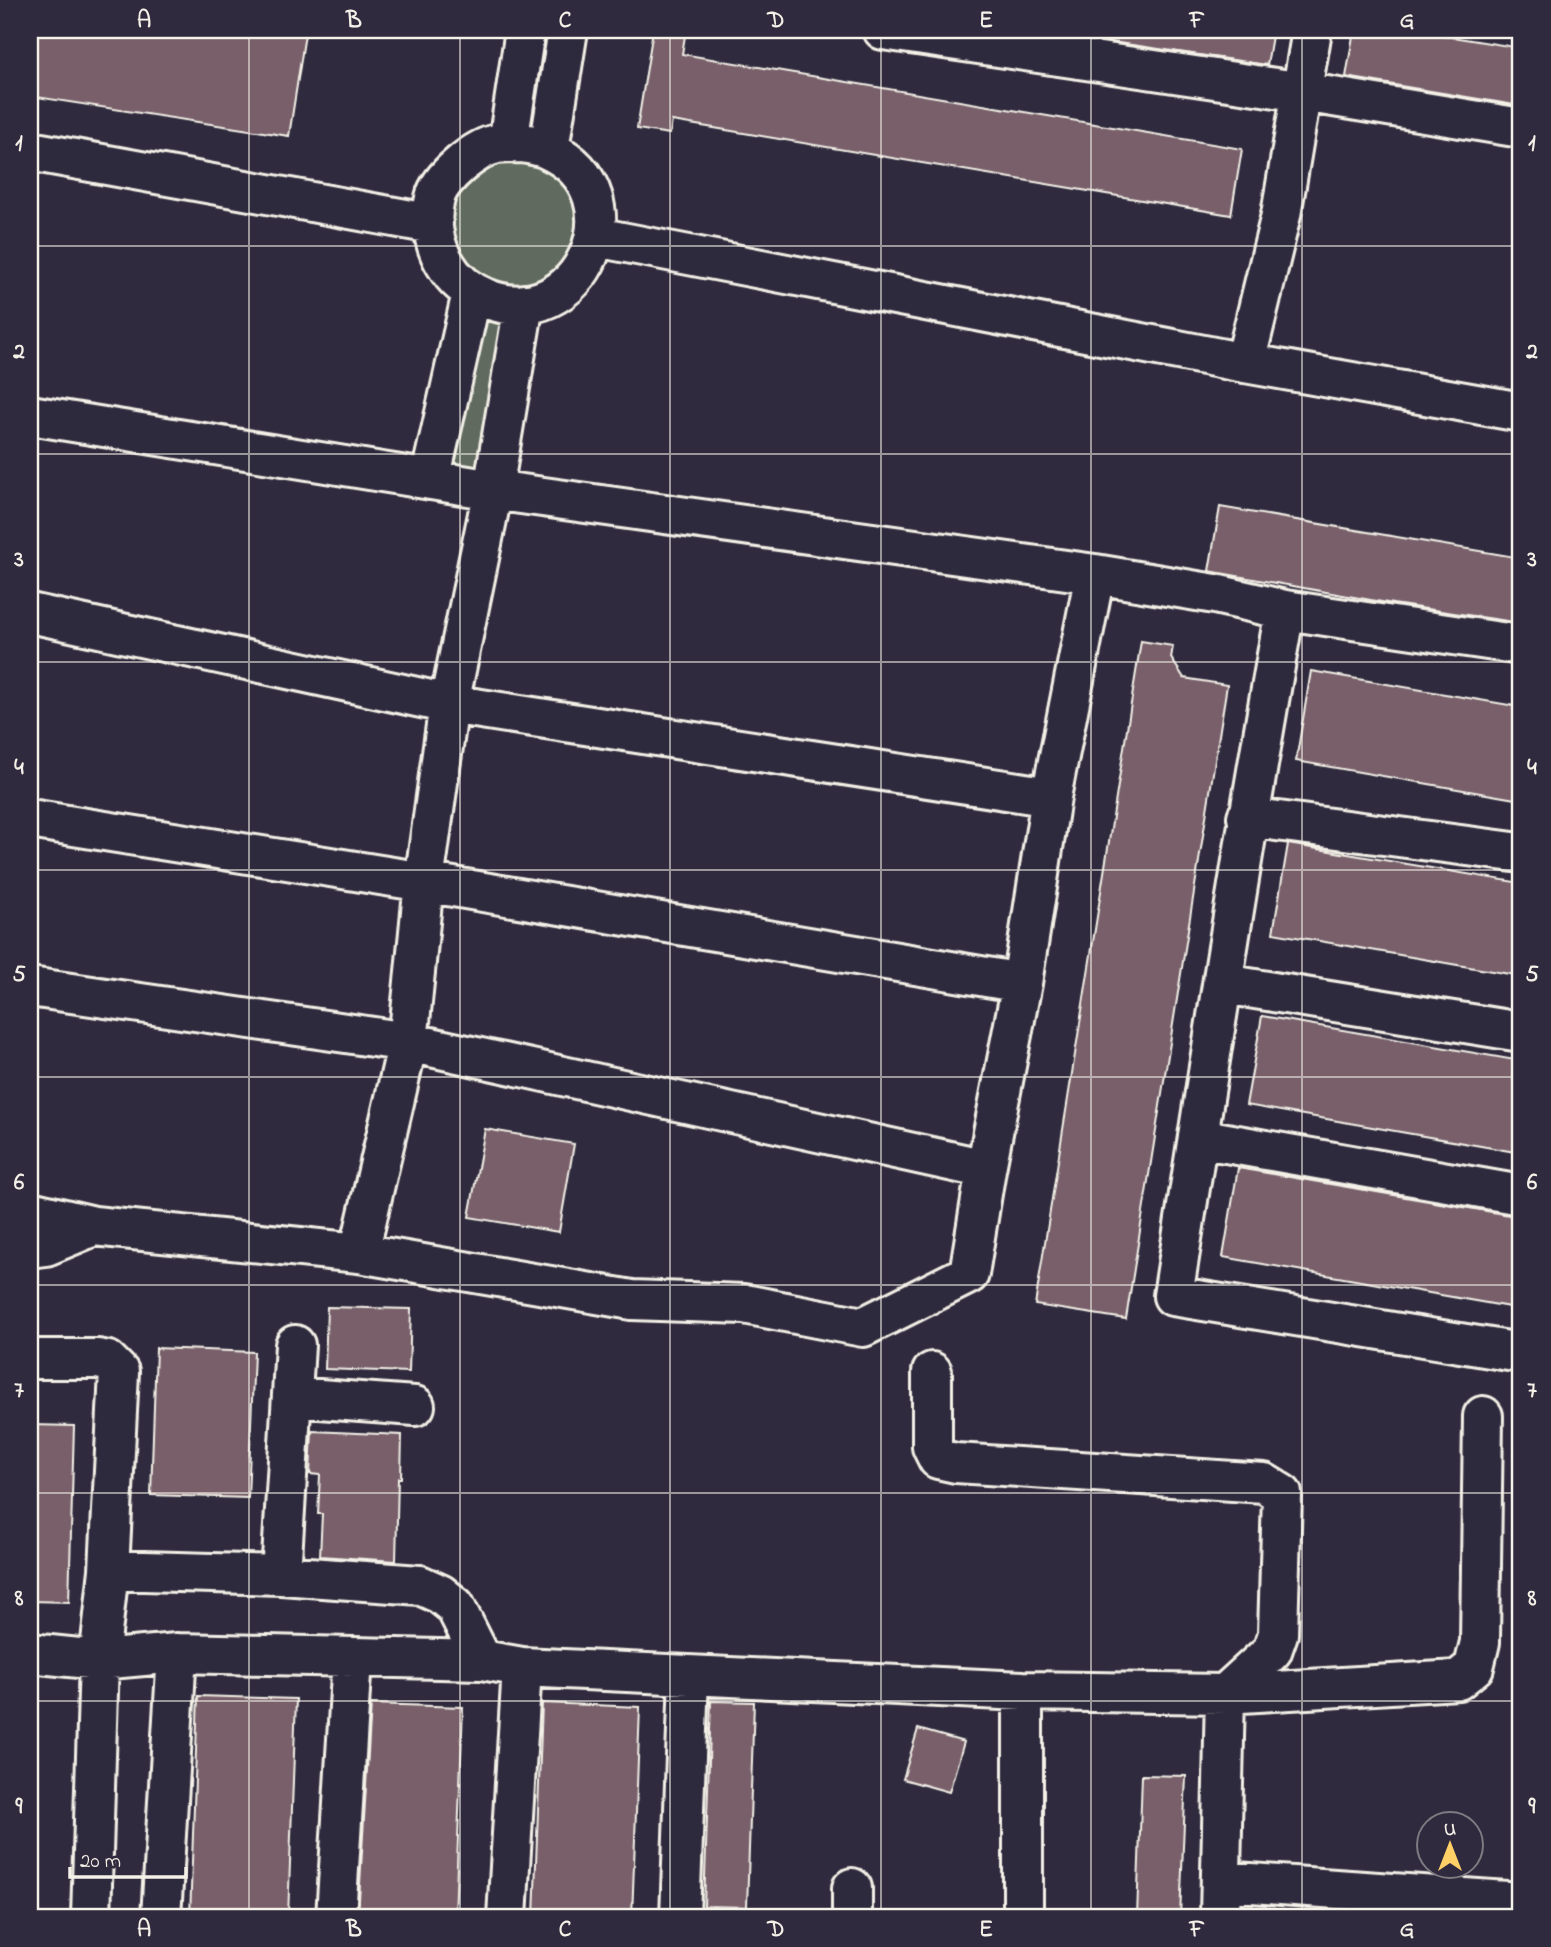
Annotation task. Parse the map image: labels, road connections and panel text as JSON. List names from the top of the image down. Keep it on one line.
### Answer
{"scale_bar":"20 m","north":"top","grid":{"columns":["A","B","C","D","E","F","G"],"rows":["1","2","3","4","5","6","7","8","9"]}}
